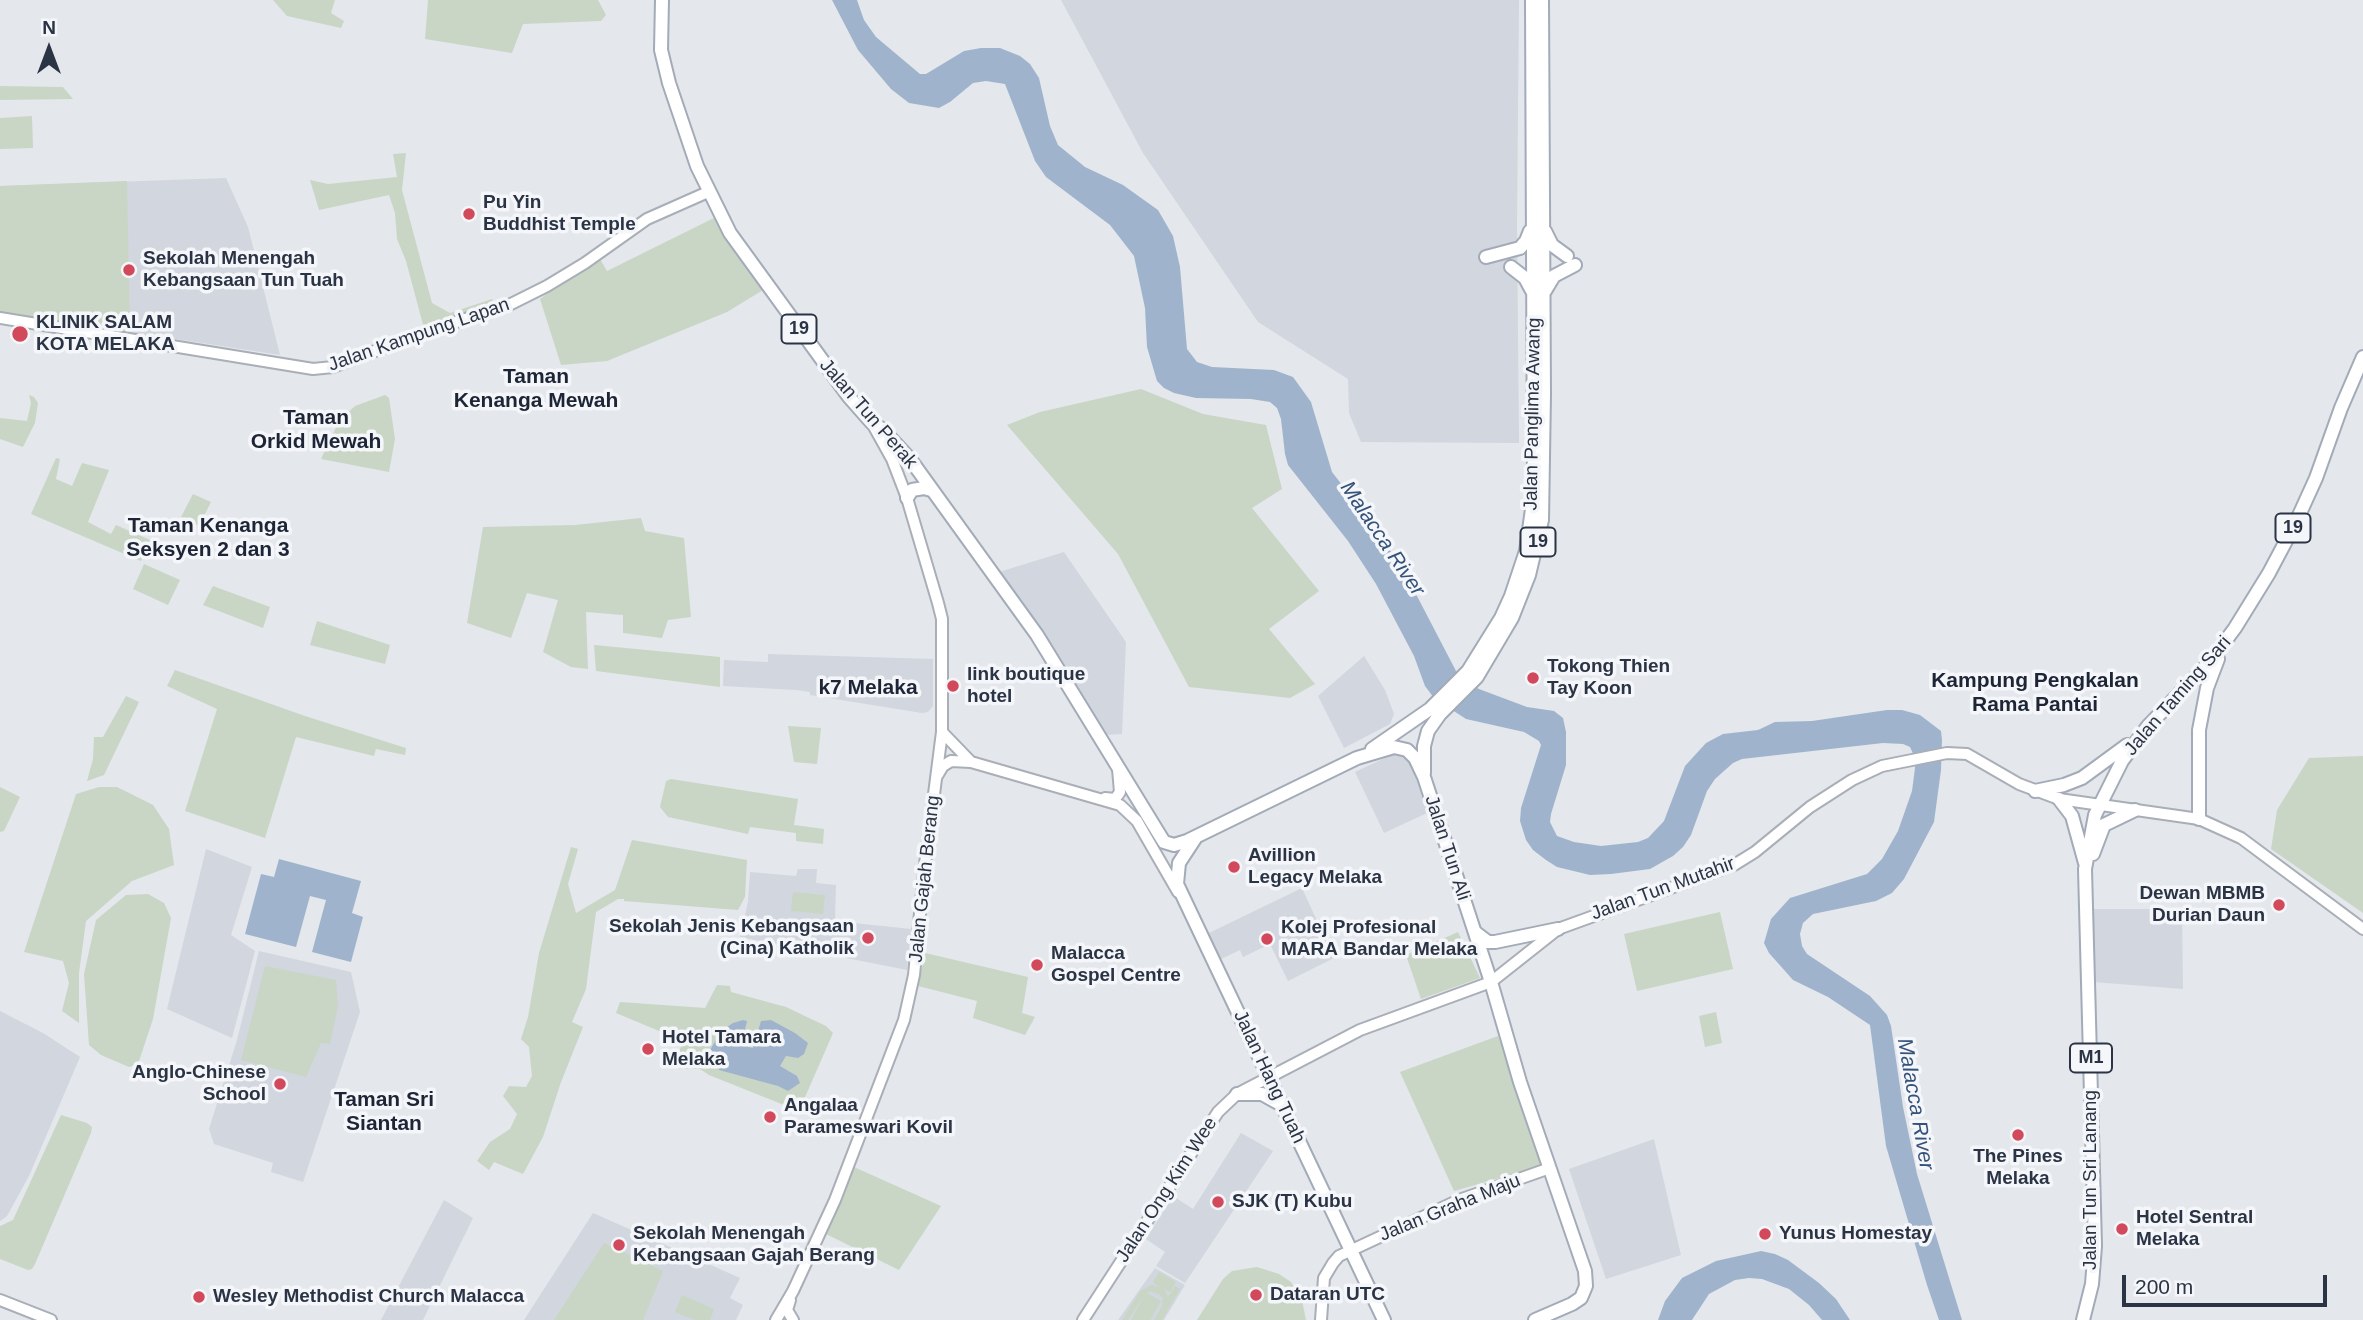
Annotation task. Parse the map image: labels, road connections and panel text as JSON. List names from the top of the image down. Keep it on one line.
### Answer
{"streets":{"main road":["19","Jalan Tun Perak","Jalan Panglima Awang","Jalan Taming Sari","Jalan Tun Ali","M1","Jalan Hang Tuah","Jalan Tun Sri Lanang"],"street":["Jalan Kampung Lapan","Jalan Gajah Berang","Jalan Tun Mutahir","Jalan Ong Kim Wee","Jalan Graha Maju"]},"crossings":[["Jalan Kampung Lapan","Jalan Tun Perak"],["Jalan Tun Perak","Jalan Tun Ali"],["Jalan Tun Perak","Jalan Gajah Berang"],["Jalan Tun Perak","Jalan Hang Tuah"],["Jalan Panglima Awang","Jalan Tun Ali"],["Jalan Taming Sari","Jalan Tun Mutahir"],["Jalan Taming Sari","Jalan Tun Sri Lanang"],["Jalan Tun Ali","Jalan Tun Mutahir"],["Jalan Tun Ali","Jalan Hang Tuah"],["Jalan Tun Ali","Jalan Graha Maju"],["Jalan Tun Mutahir","Jalan Hang Tuah"],["Jalan Tun Mutahir","Jalan Tun Sri Lanang"],["Jalan Tun Mutahir","Jalan Ong Kim Wee"],["Jalan Hang Tuah","Jalan Ong Kim Wee"],["Jalan Hang Tuah","Jalan Graha Maju"]],"districts":["Taman Kenanga Mewah","Taman Orkid Mewah","Taman Kenanga Seksyen 2 dan 3","Kampung Pengkalan Rama Pantai","k7 Melaka","Taman Sri Siantan"],"water":["Malacca River"],"places":["Pu Yin Buddhist Temple","Sekolah Menengah Kebangsaan Tun Tuah","KLINIK SALAM KOTA MELAKA","Tokong Thien Tay Koon","link boutique hotel","Avillion Legacy Melaka","Dewan MBMB Durian Daun","Sekolah Jenis Kebangsaan (Cina) Katholik","Kolej Profesional MARA Bandar Melaka","Malacca Gospel Centre","Hotel Tamara Melaka","Anglo-Chinese School","Angalaa Parameswari Kovil","The Pines Melaka","SJK (T) Kubu","Hotel Sentral Melaka","Yunus Homestay","Sekolah Menengah Kebangsaan Gajah Berang","Dataran UTC","Wesley Methodist Church Malacca"],"scale_bar":"200 m","north":"top"}
